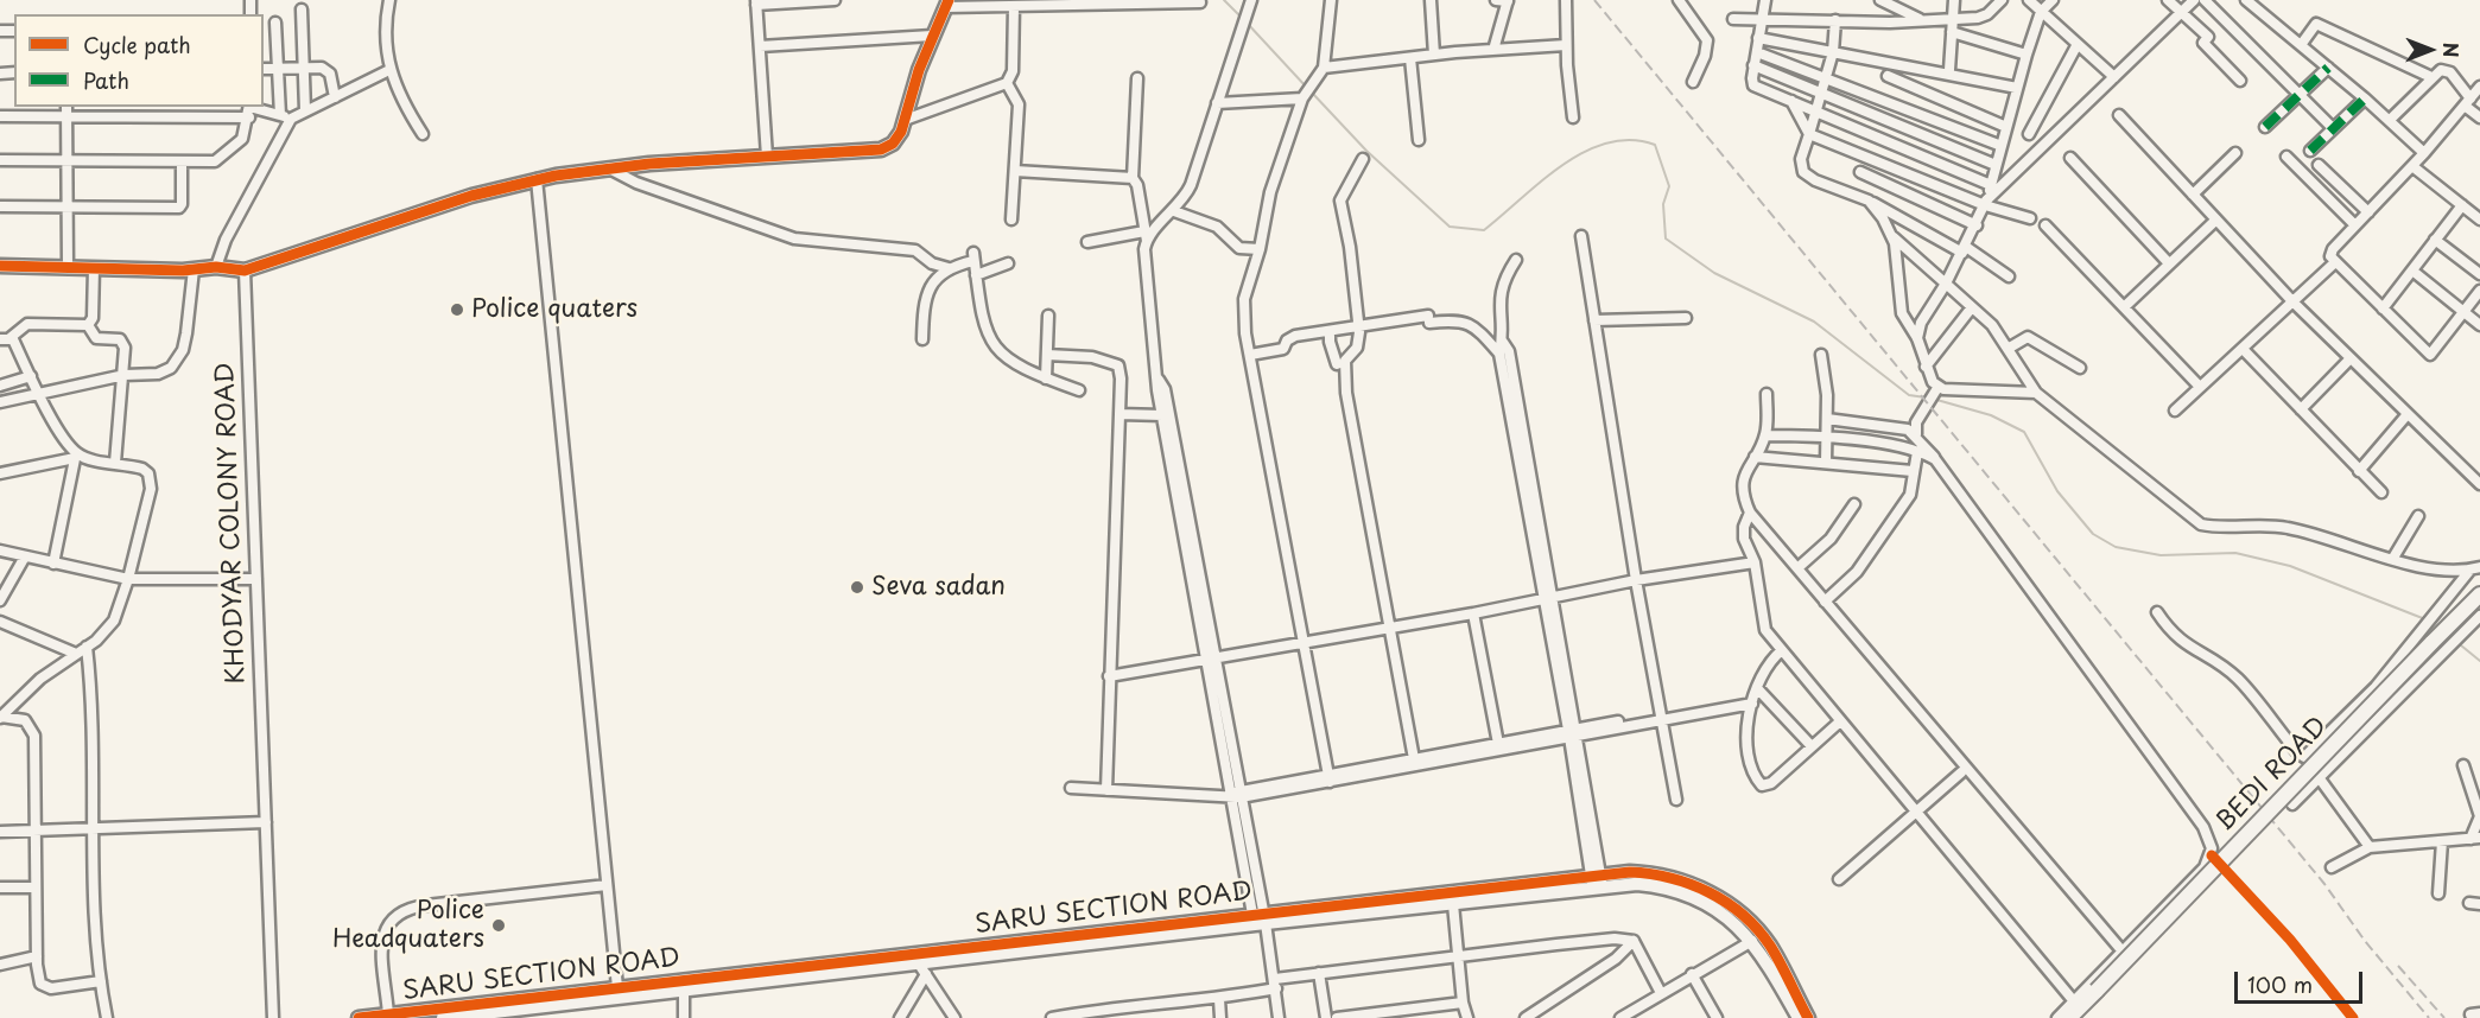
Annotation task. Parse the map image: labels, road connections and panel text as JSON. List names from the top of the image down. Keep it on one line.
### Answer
{"streets":{"main road":["BEDI ROAD"],"street":["KHODYAR COLONY ROAD","SARU SECTION ROAD"]},"places":["Police quaters","Seva sadan","Police Headquaters"],"legend":["Cycle path","Path"],"scale_bar":"100 m","north":"right"}
